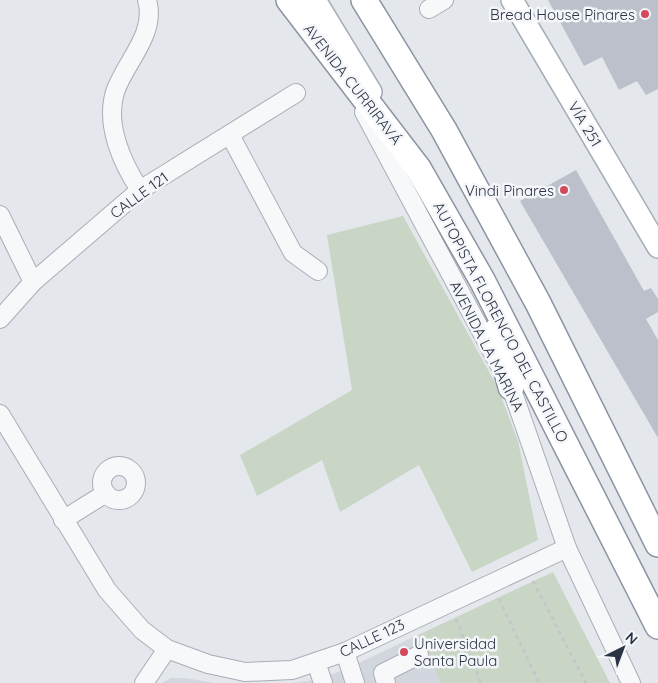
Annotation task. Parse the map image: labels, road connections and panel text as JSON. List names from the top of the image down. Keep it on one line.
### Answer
{"streets":{"highway":["AVENIDA CURRIRAVÁ","AUTOPISTA FLORENCIO DEL CASTILLO"],"main road":["VÍA 251"],"street":["CALLE 121","AVENIDA LA MARINA","CALLE 123"]},"crossings":[["AVENIDA CURRIRAVÁ","AUTOPISTA FLORENCIO DEL CASTILLO"],["AVENIDA CURRIRAVÁ","AVENIDA LA MARINA"],["AVENIDA LA MARINA","CALLE 123"]],"places":["Bread House Pinares","Vindi Pinares","Universidad Santa Paula"],"north":"top right"}
